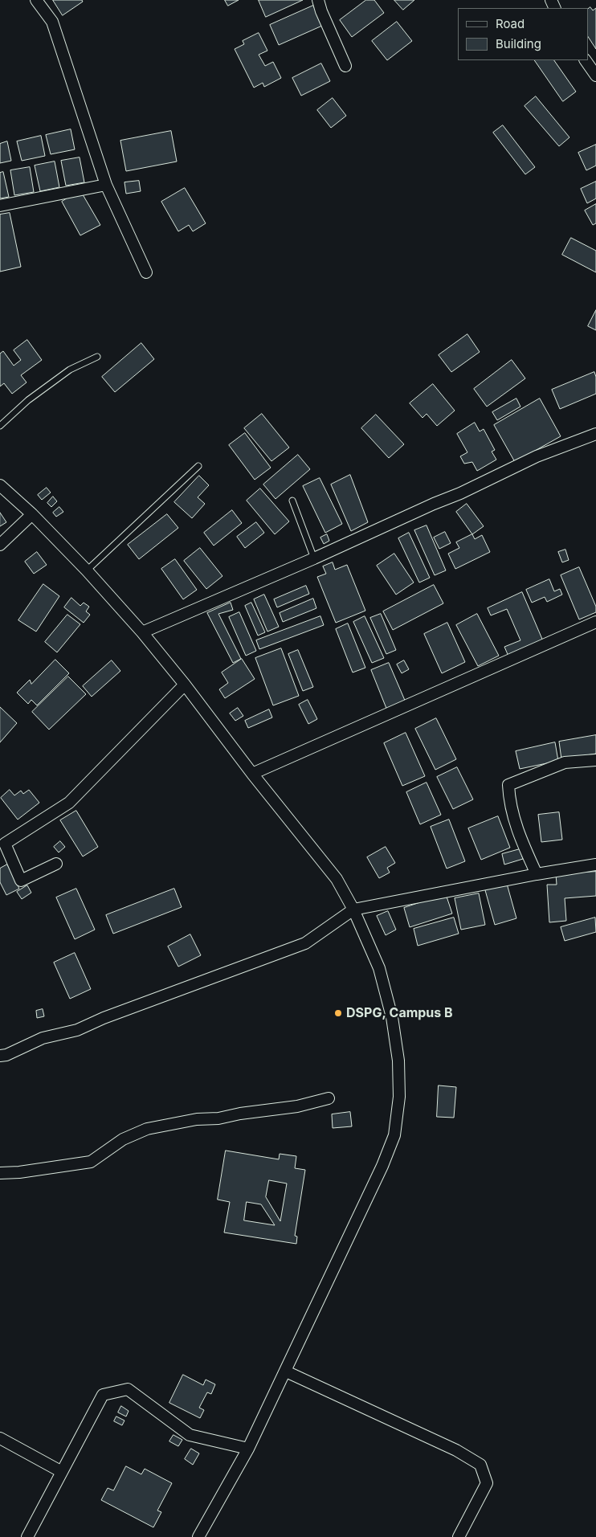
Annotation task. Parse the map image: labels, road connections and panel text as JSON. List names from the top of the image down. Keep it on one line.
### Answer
{"places":["DSPG, Campus B"],"legend":["Road","Building"]}
